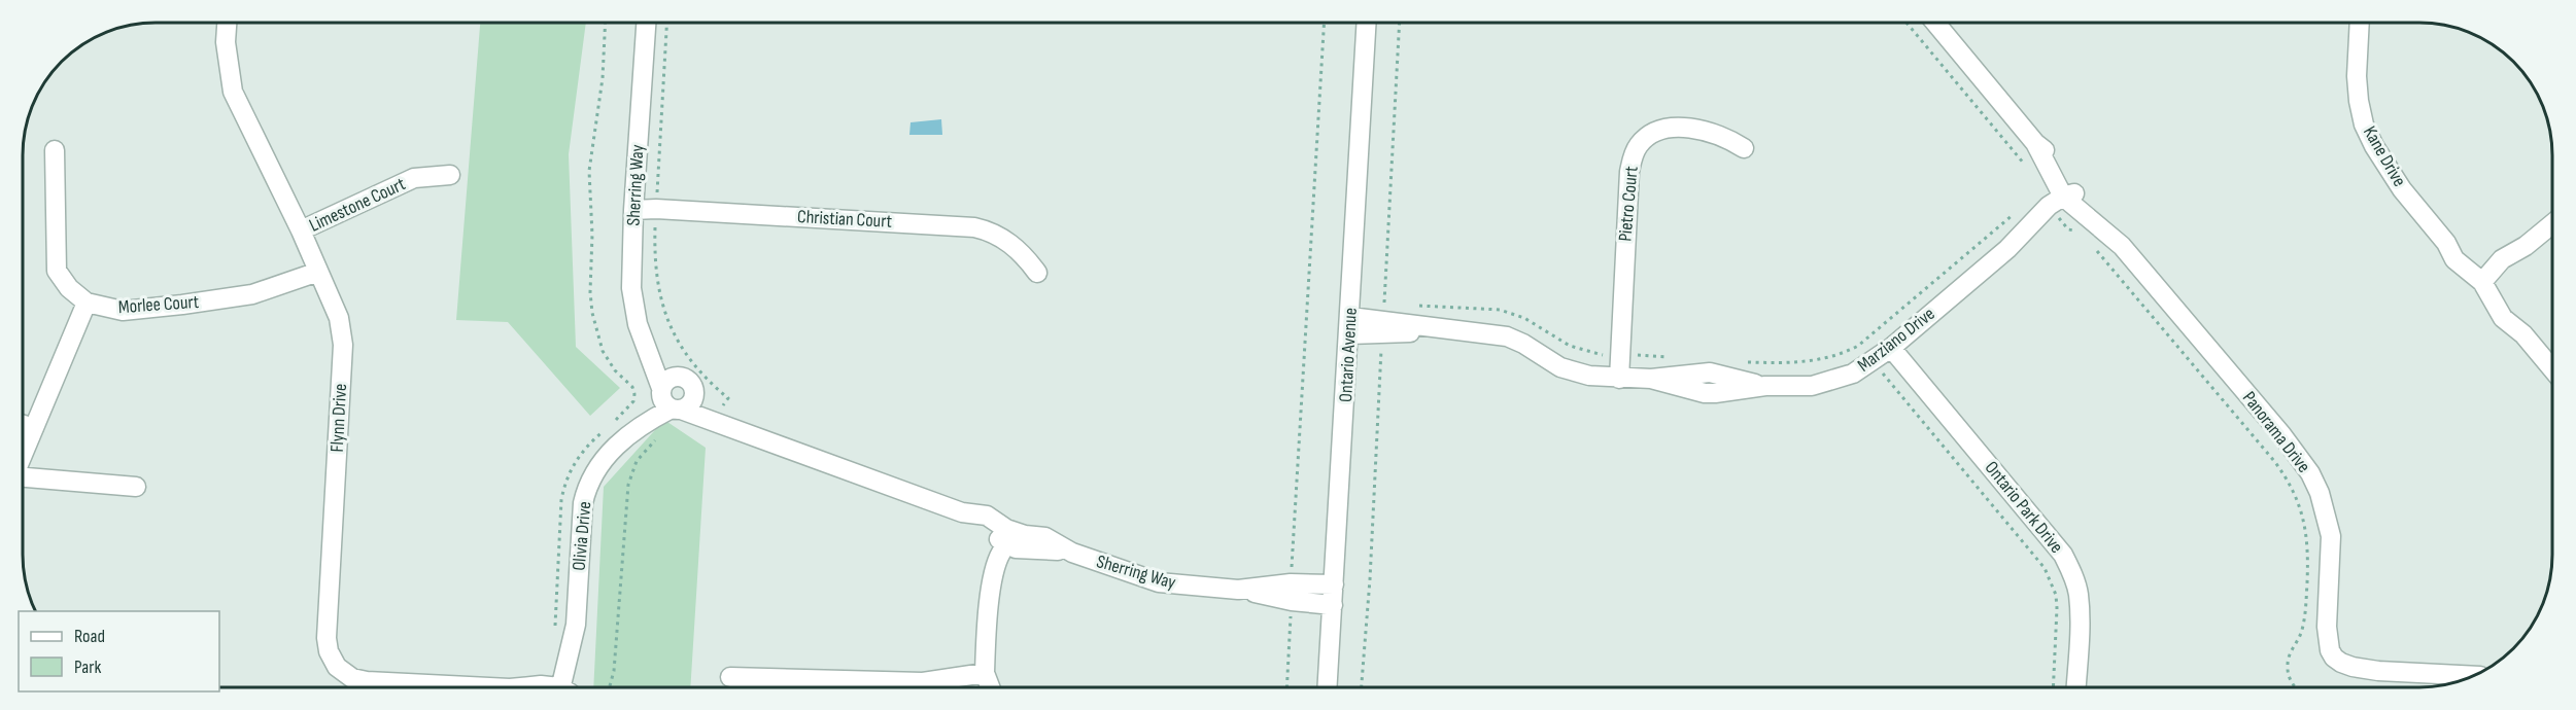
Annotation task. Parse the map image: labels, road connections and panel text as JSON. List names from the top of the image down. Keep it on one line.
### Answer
{"streets":{"street":["Kane Drive","Sherring Way","Pietro Court","Limestone Court","Christian Court","Morlee Court","Marziano Drive","Ontario Avenue","Flynn Drive","Panorama Drive","Ontario Park Drive","Olivia Drive"]},"crossings":[["Sherring Way","Christian Court"],["Sherring Way","Ontario Avenue"],["Sherring Way","Olivia Drive"],["Pietro Court","Marziano Drive"],["Limestone Court","Flynn Drive"],["Morlee Court","Flynn Drive"],["Marziano Drive","Ontario Avenue"],["Marziano Drive","Panorama Drive"],["Marziano Drive","Ontario Park Drive"]],"legend":["Road","Park"]}
